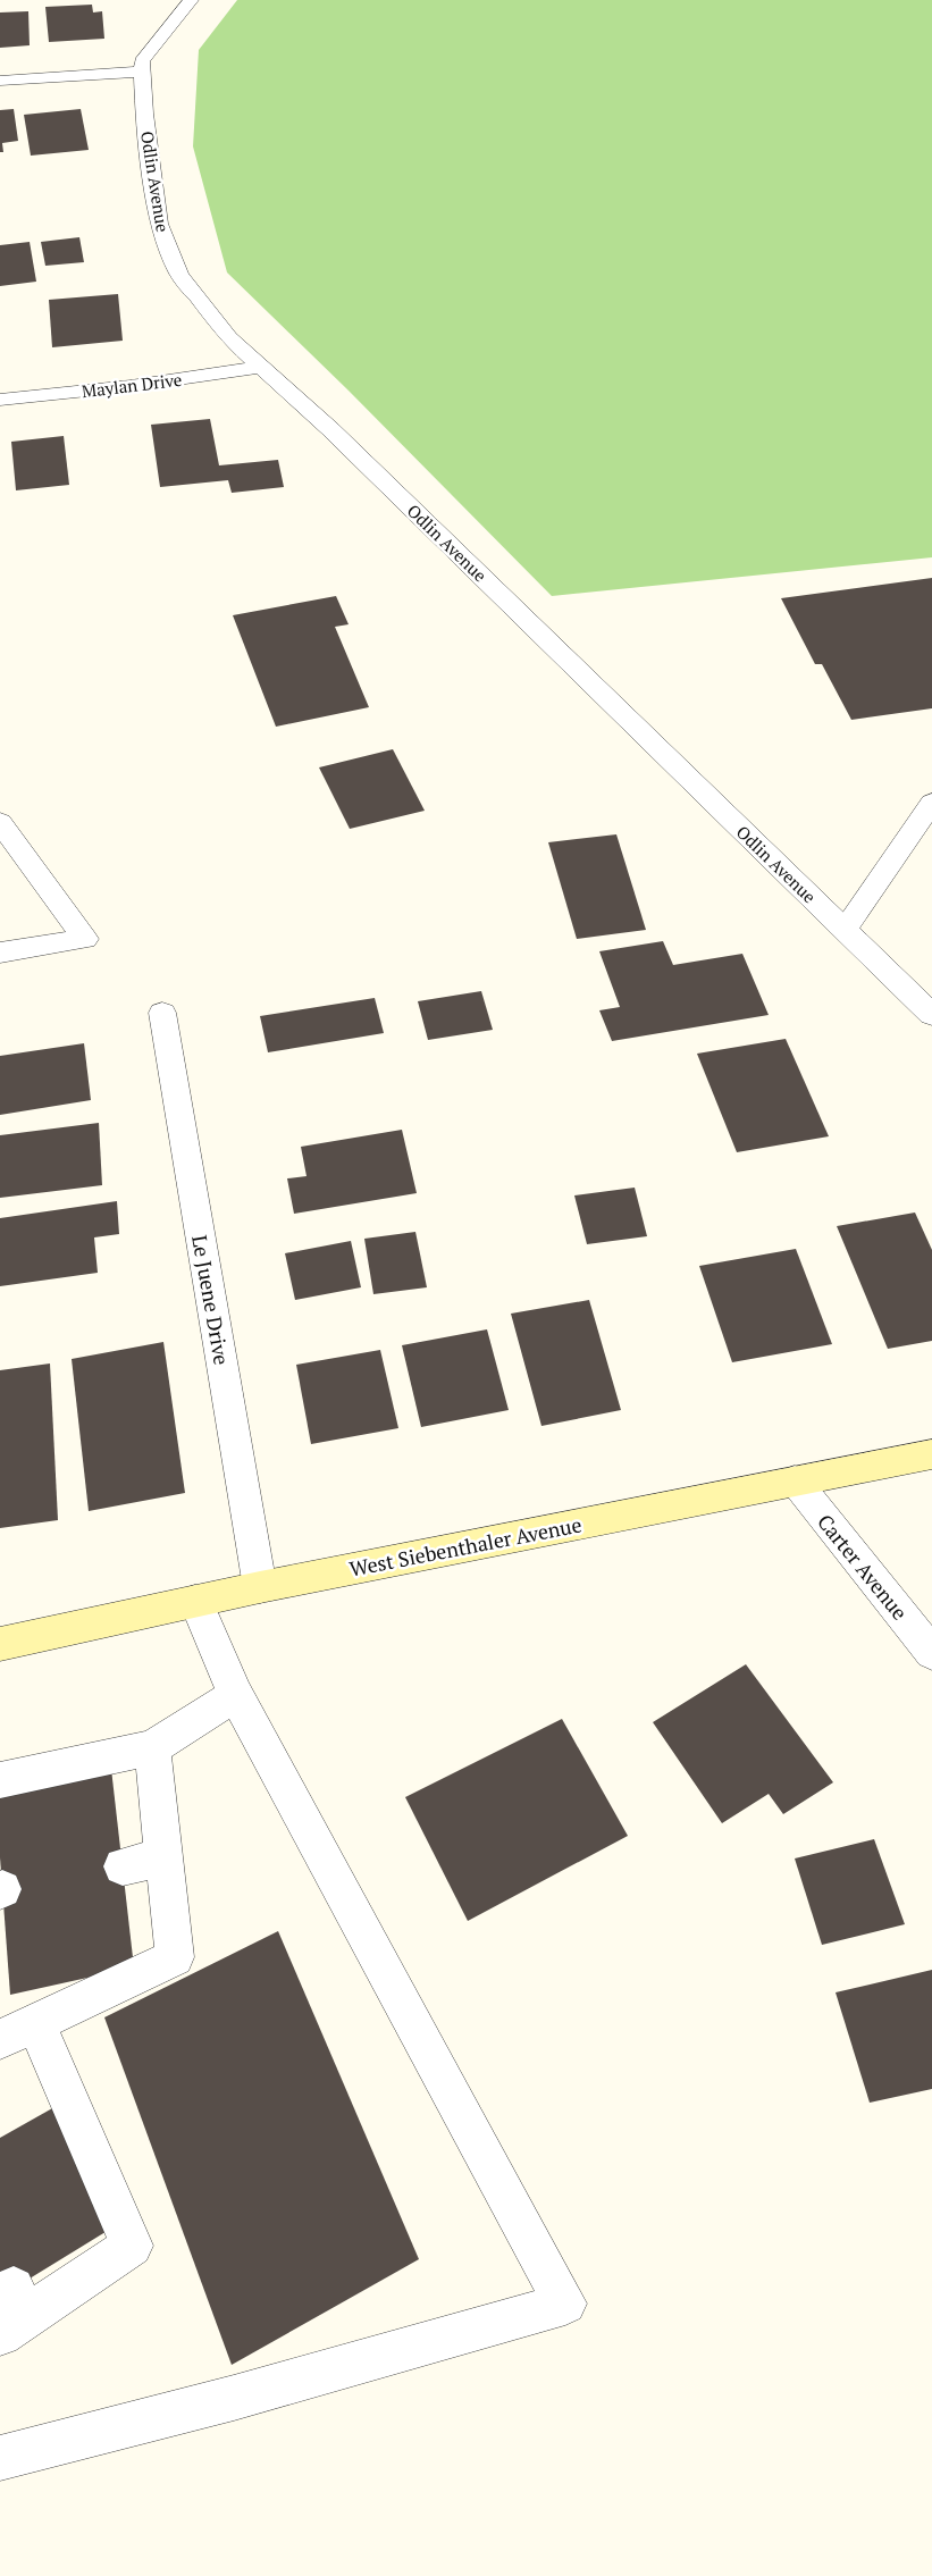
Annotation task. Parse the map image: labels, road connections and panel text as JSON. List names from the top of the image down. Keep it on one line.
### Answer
{"streets":{"main road":["West Siebenthaler Avenue"],"street":["Odlin Avenue","Maylan Drive","Le Juene Drive","Carter Avenue"]},"crossings":[["Odlin Avenue","Maylan Drive"],["Le Juene Drive","West Siebenthaler Avenue"],["West Siebenthaler Avenue","Carter Avenue"]]}
